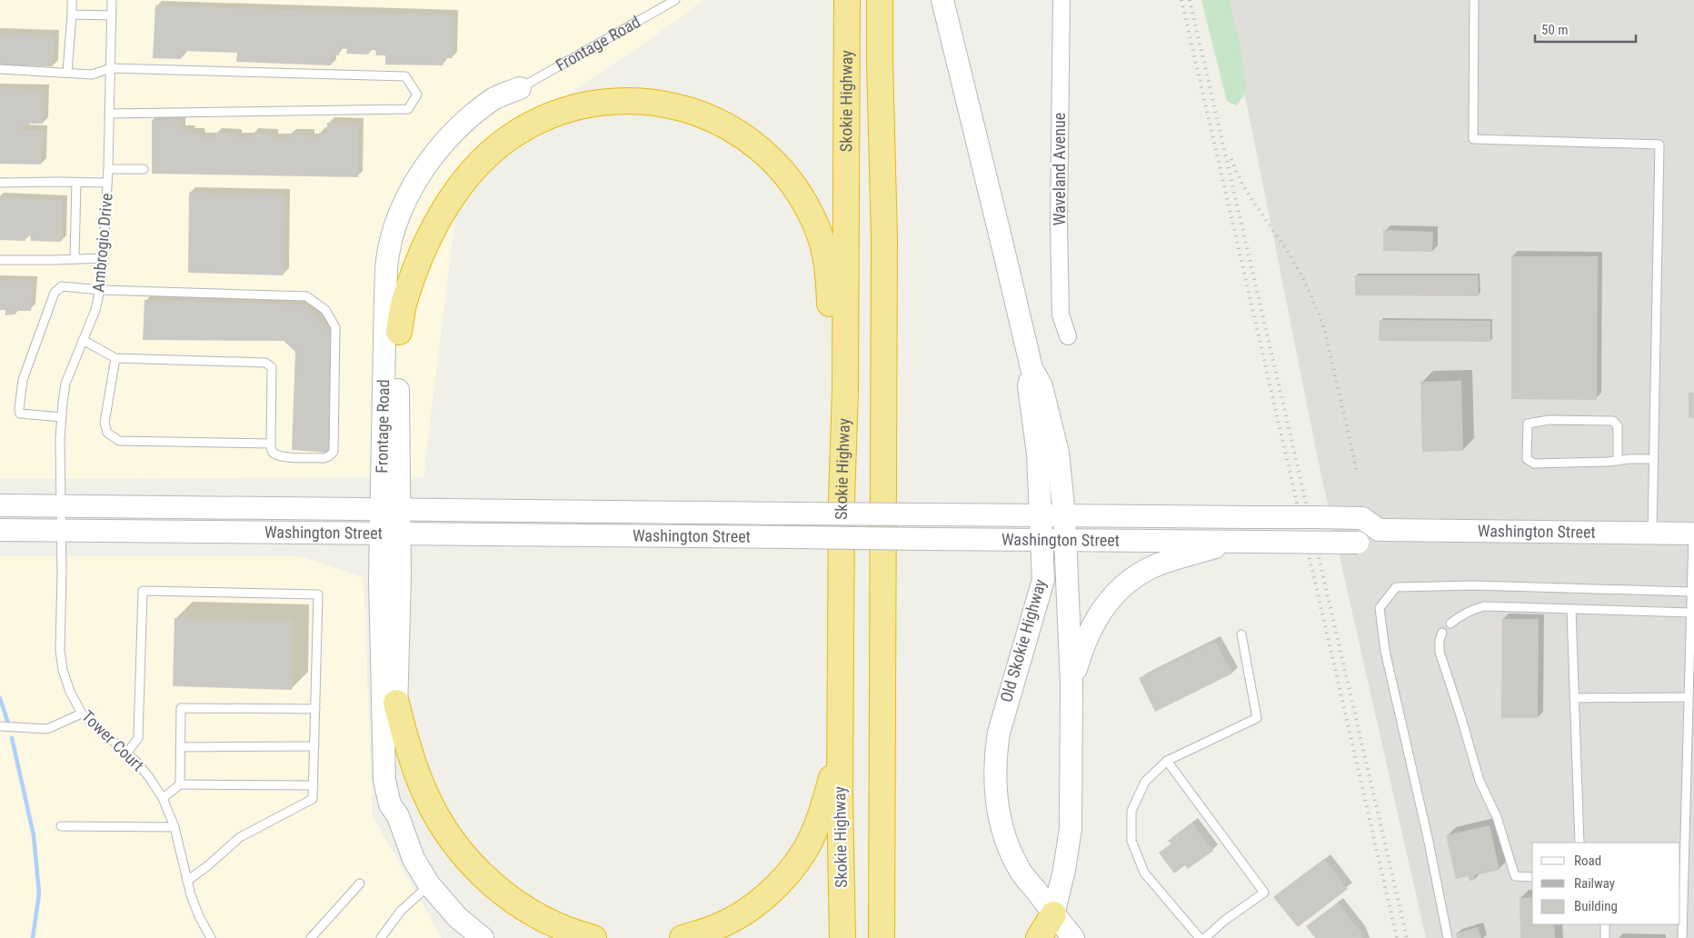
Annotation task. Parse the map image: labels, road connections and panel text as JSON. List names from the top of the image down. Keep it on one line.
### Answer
{"streets":{"highway":["Skokie Highway"],"main road":["Frontage Road","Washington Street","Old Skokie Highway"],"street":["Waveland Avenue"],"lane":["Ambrogio Drive","Tower Court"]},"crossings":[["Frontage Road","Washington Street"],["Ambrogio Drive","Washington Street"],["Ambrogio Drive","Tower Court"],["Washington Street","Old Skokie Highway"],["Washington Street","Tower Court"]],"legend":["Road","Railway","Building"],"scale_bar":"50 m"}
